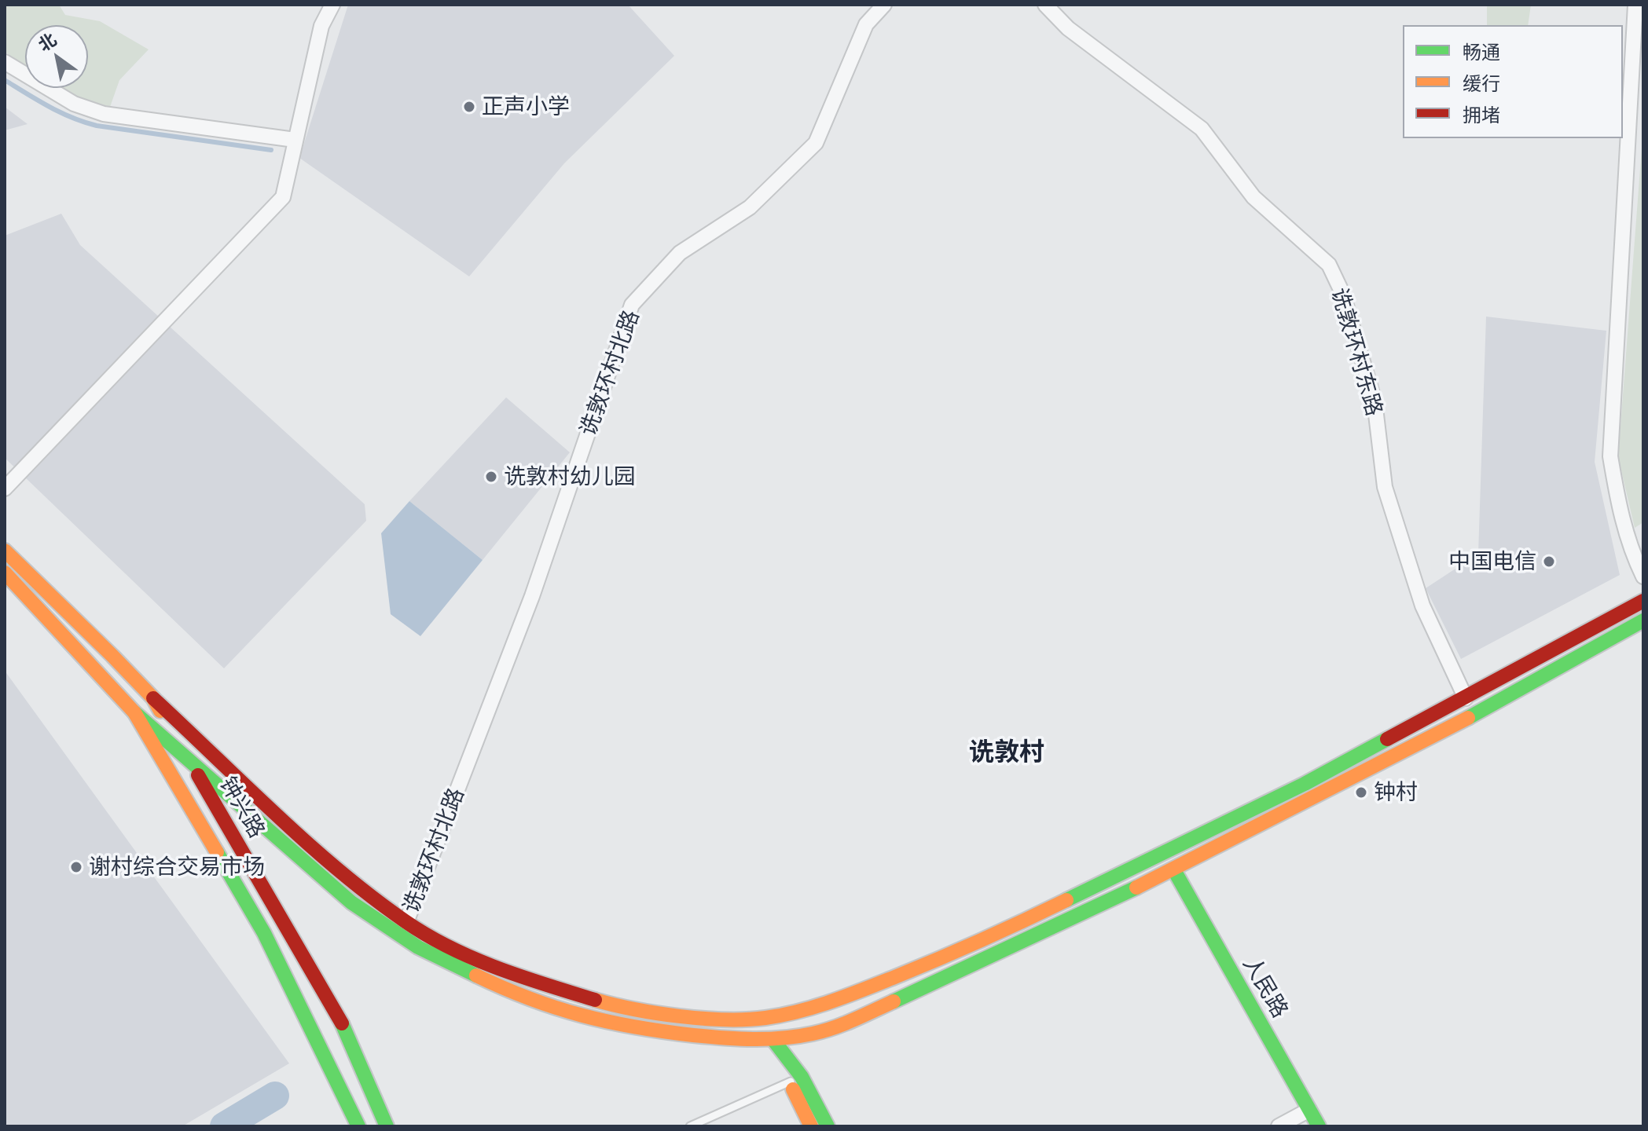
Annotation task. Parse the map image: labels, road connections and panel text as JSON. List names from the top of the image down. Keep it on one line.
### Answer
{"streets":{"main road":["钟兴路","人民路"],"street":["诜敦环村东路","诜敦环村北路"]},"districts":["诜敦村"],"places":["正声小学","诜敦村幼儿园","中国电信","钟村","谢村综合交易市场"],"legend":["畅通","缓行","拥堵"],"north":"top left"}
